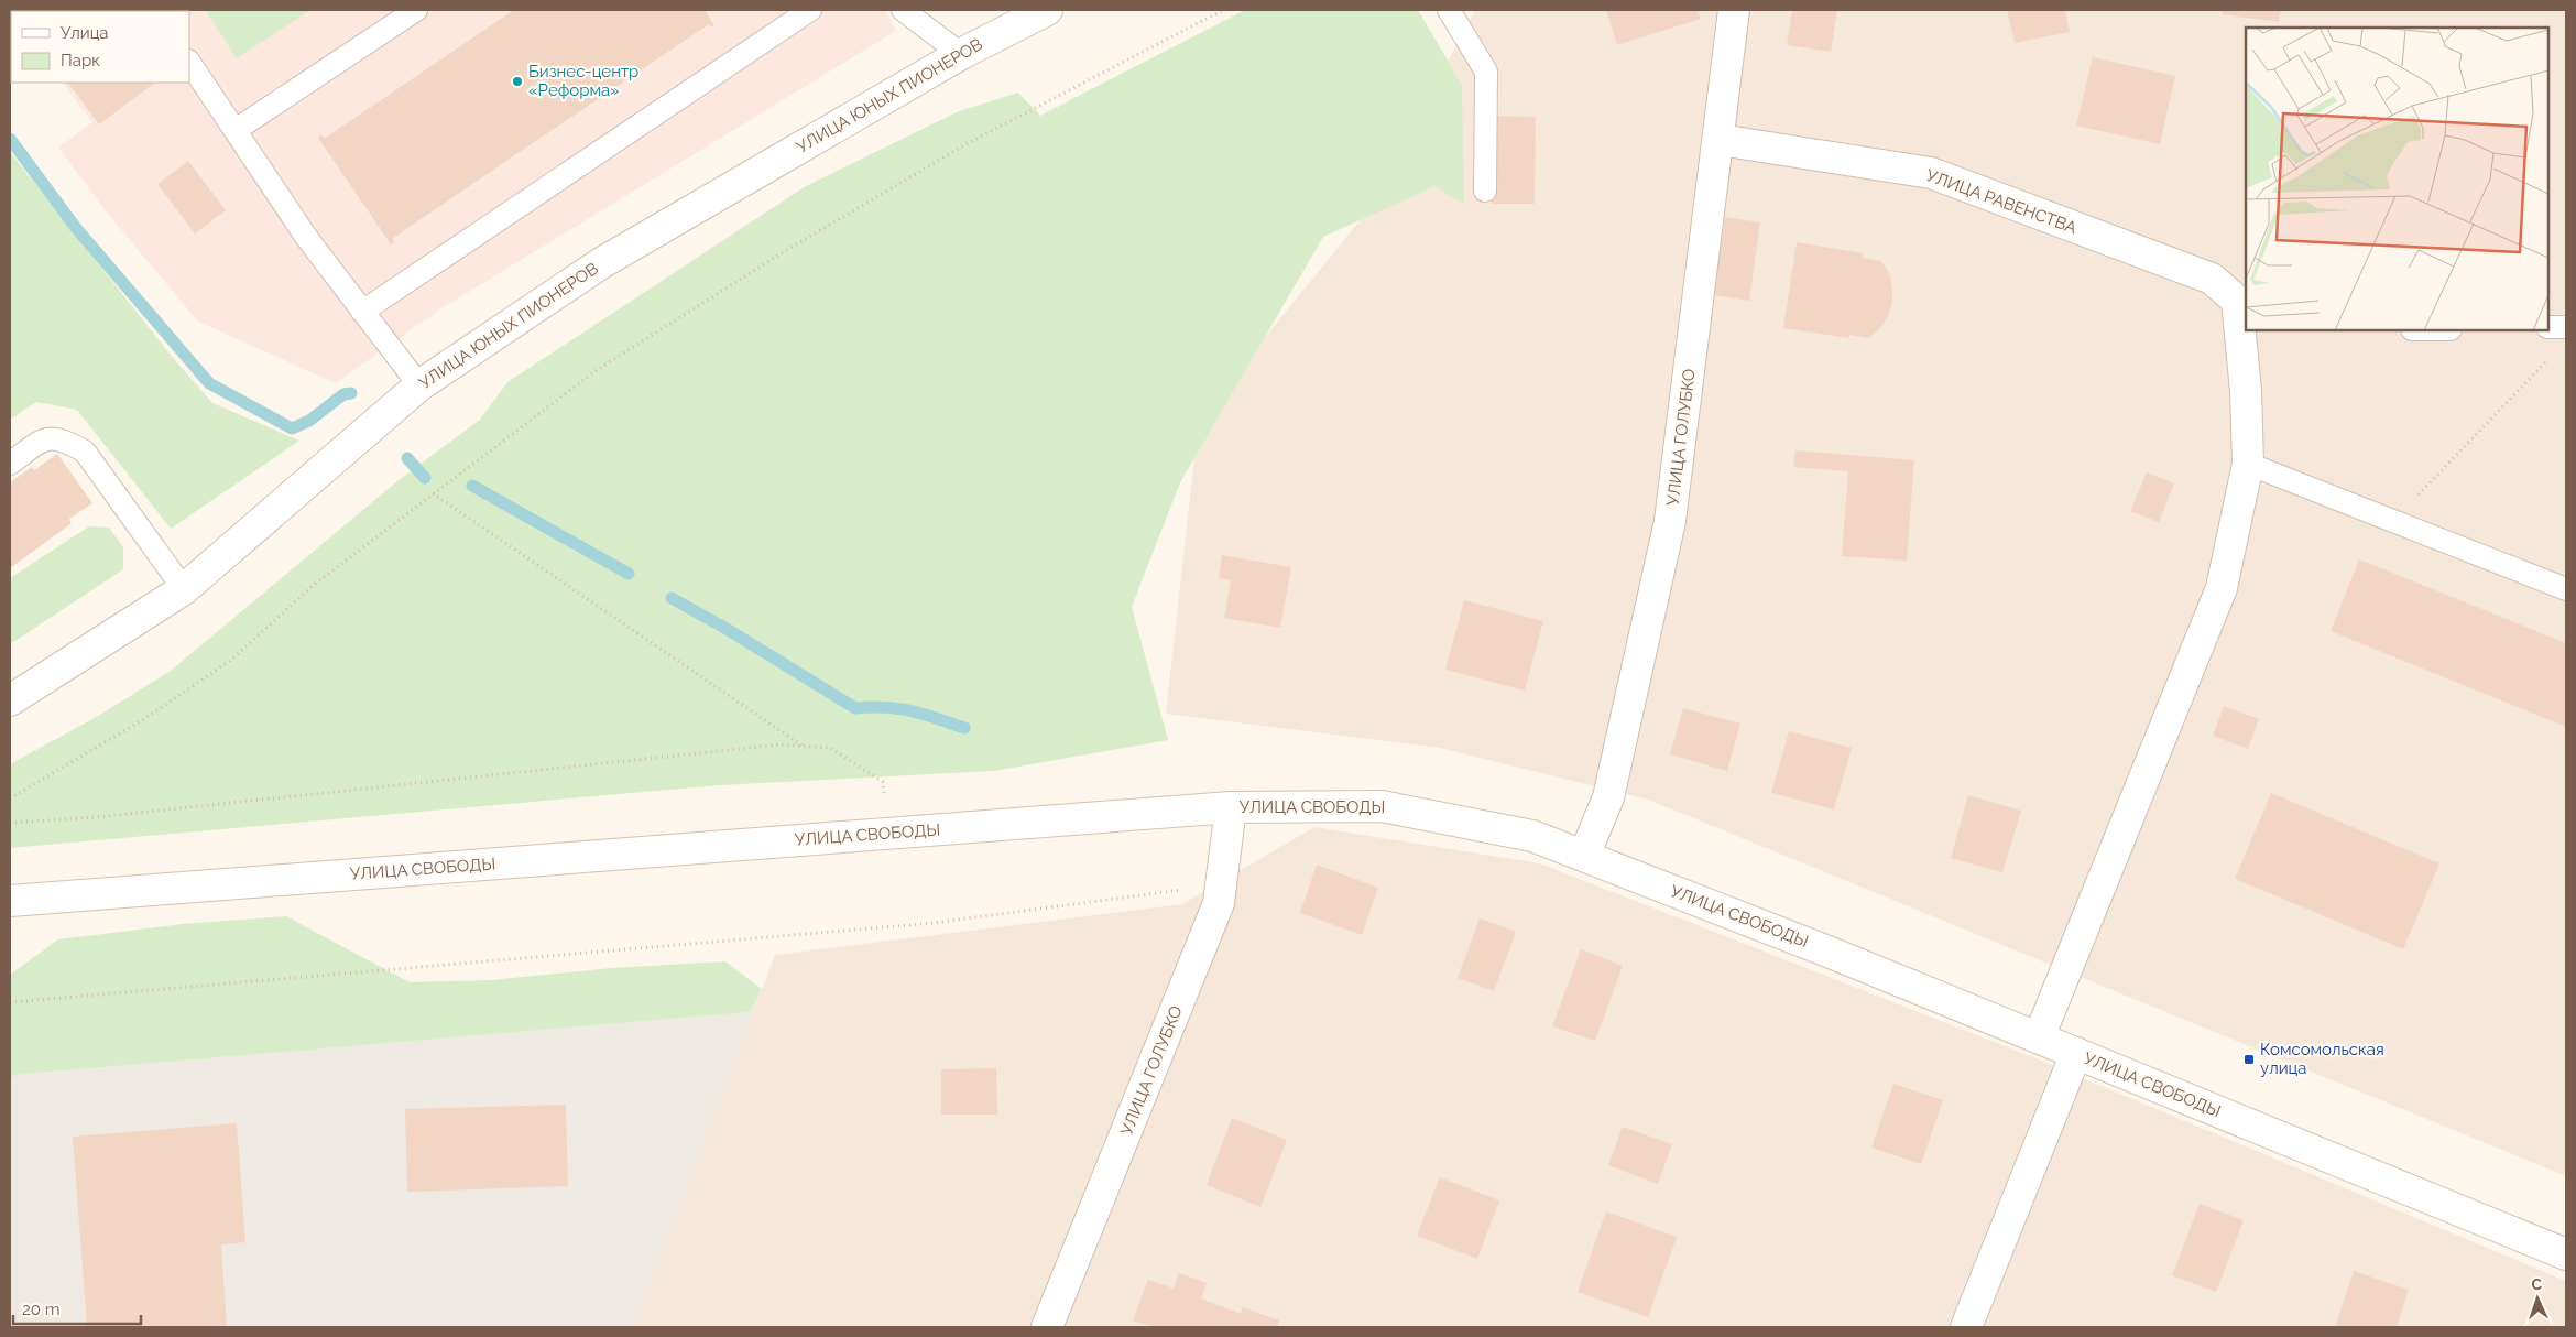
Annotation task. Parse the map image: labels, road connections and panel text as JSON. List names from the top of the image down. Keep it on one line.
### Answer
{"streets":{"main road":["УЛИЦА ЮНЫХ ПИОНЕРОВ","УЛИЦА РАВЕНСТВА","УЛИЦА ГОЛУБКО","УЛИЦА СВОБОДЫ"]},"crossings":[["УЛИЦА РАВЕНСТВА","УЛИЦА ГОЛУБКО"],["УЛИЦА ГОЛУБКО","УЛИЦА СВОБОДЫ"]],"places":{"other":["Бизнес-центр «Реформа»"],"transit":["Комсомольская улица"]},"legend":["Улица","Парк"],"scale_bar":"20 m","north":"top"}
